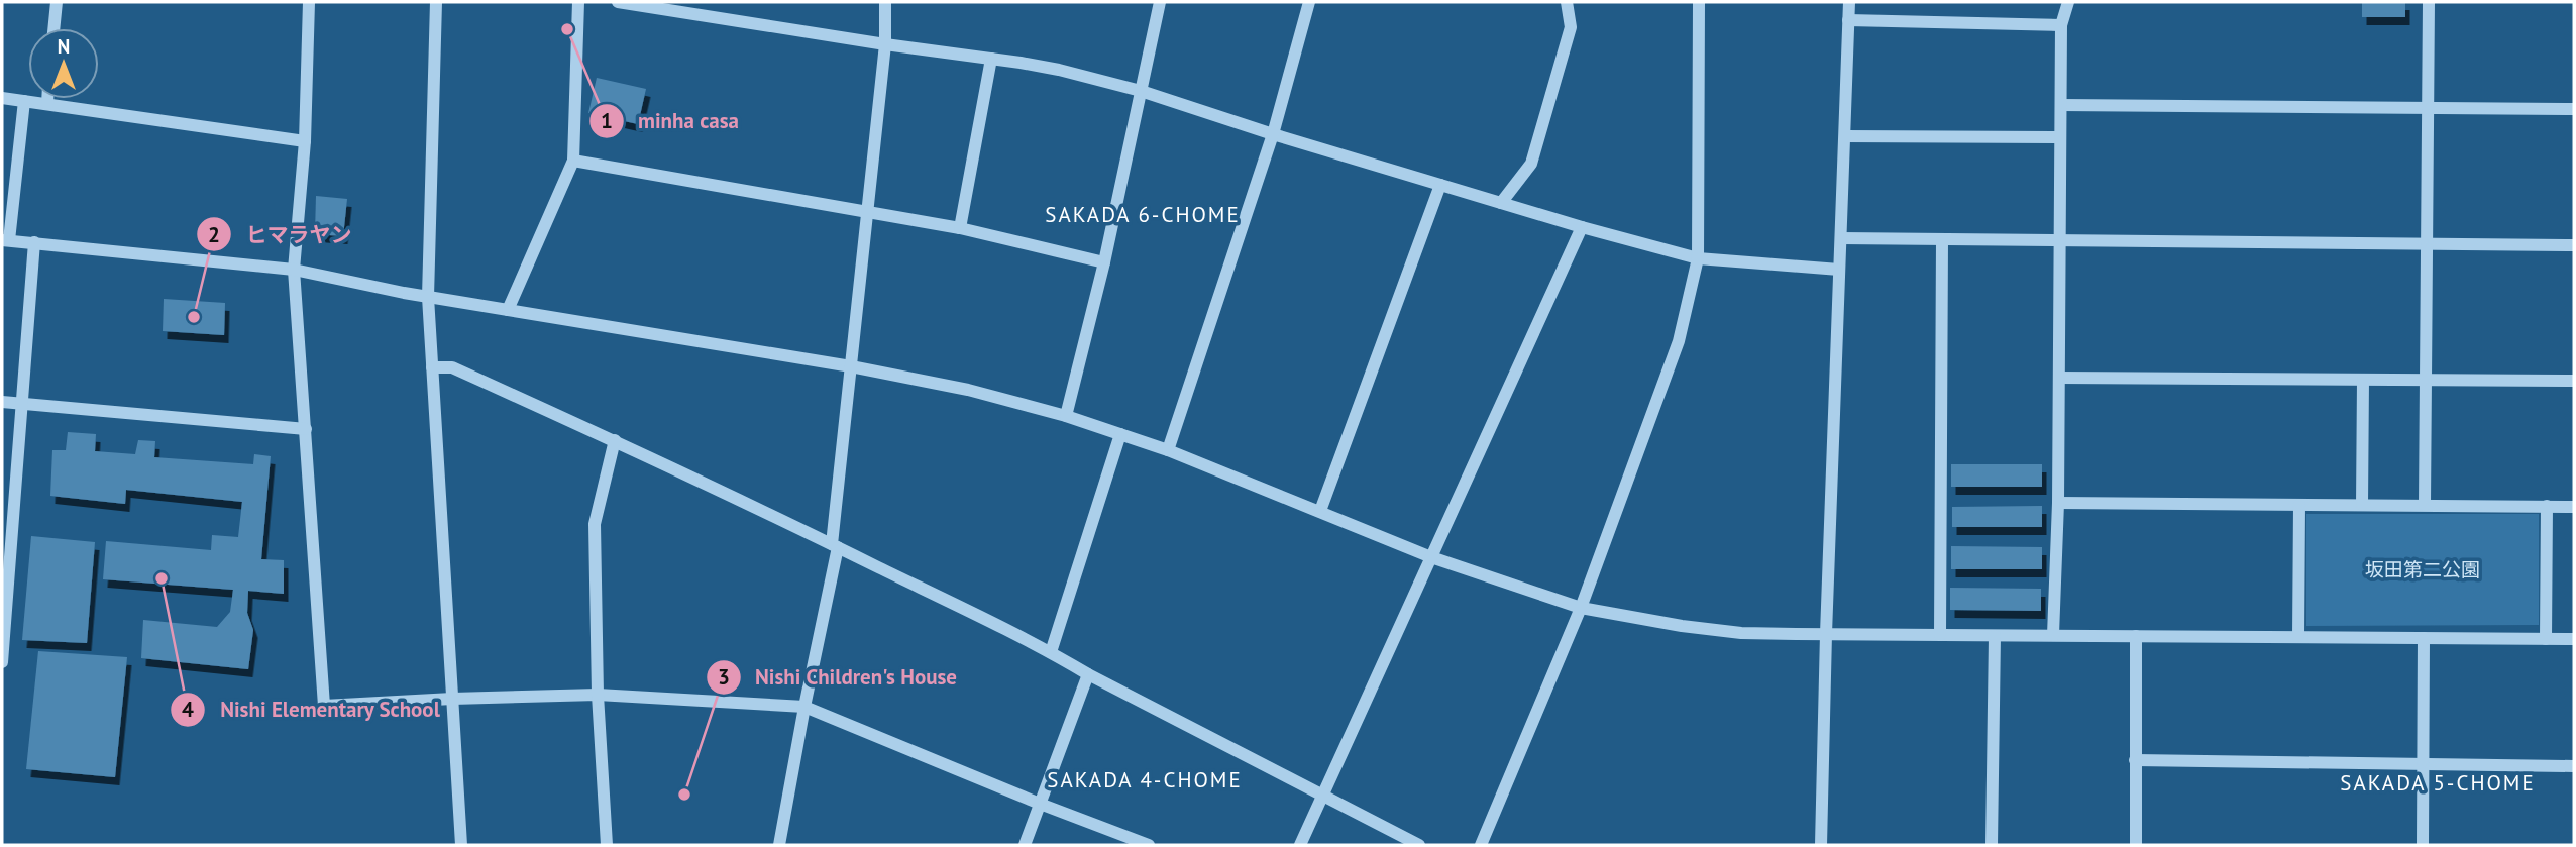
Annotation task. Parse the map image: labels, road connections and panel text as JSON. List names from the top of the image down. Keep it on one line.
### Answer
{"districts":["SAKADA 6-CHOME","SAKADA 4-CHOME","SAKADA 5-CHOME"],"parks":["坂田第二公園"],"places":["minha casa","ヒマラヤン","Nishi Elementary School","Nishi Children's House"],"north":"top"}
